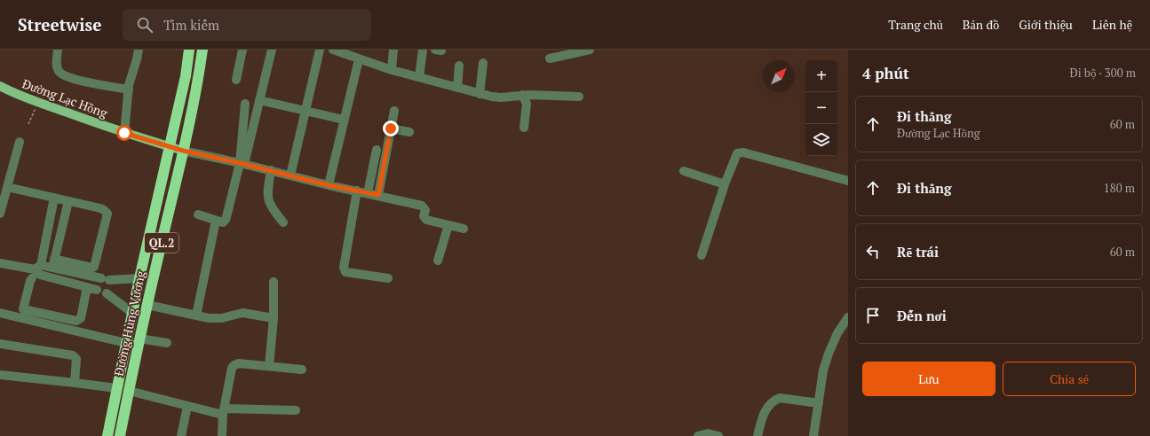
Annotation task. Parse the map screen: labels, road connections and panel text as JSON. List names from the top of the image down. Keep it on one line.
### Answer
{"streets":{"highway":["QL.2","Đường Hùng Vương"],"main road":["Đường Lạc Hồng"]},"crossings":[["Đường Lạc Hồng","Đường Hùng Vương"]],"north":"top right","page":{"header":"Streetwise","search":"Tìm kiếm","nav":["Trang chủ","Bản đồ","Giới thiệu","Liên hệ"],"heading":["4 phút","Đi bộ · 300 m"],"map_buttons":["+","−"],"list":[["Đi thẳng","Đường Lạc Hồng","60 m"],["Đi thẳng","180 m"],["Rẽ trái","60 m"],"Đến nơi"],"buttons":["Lưu","Chia sẻ"]}}
